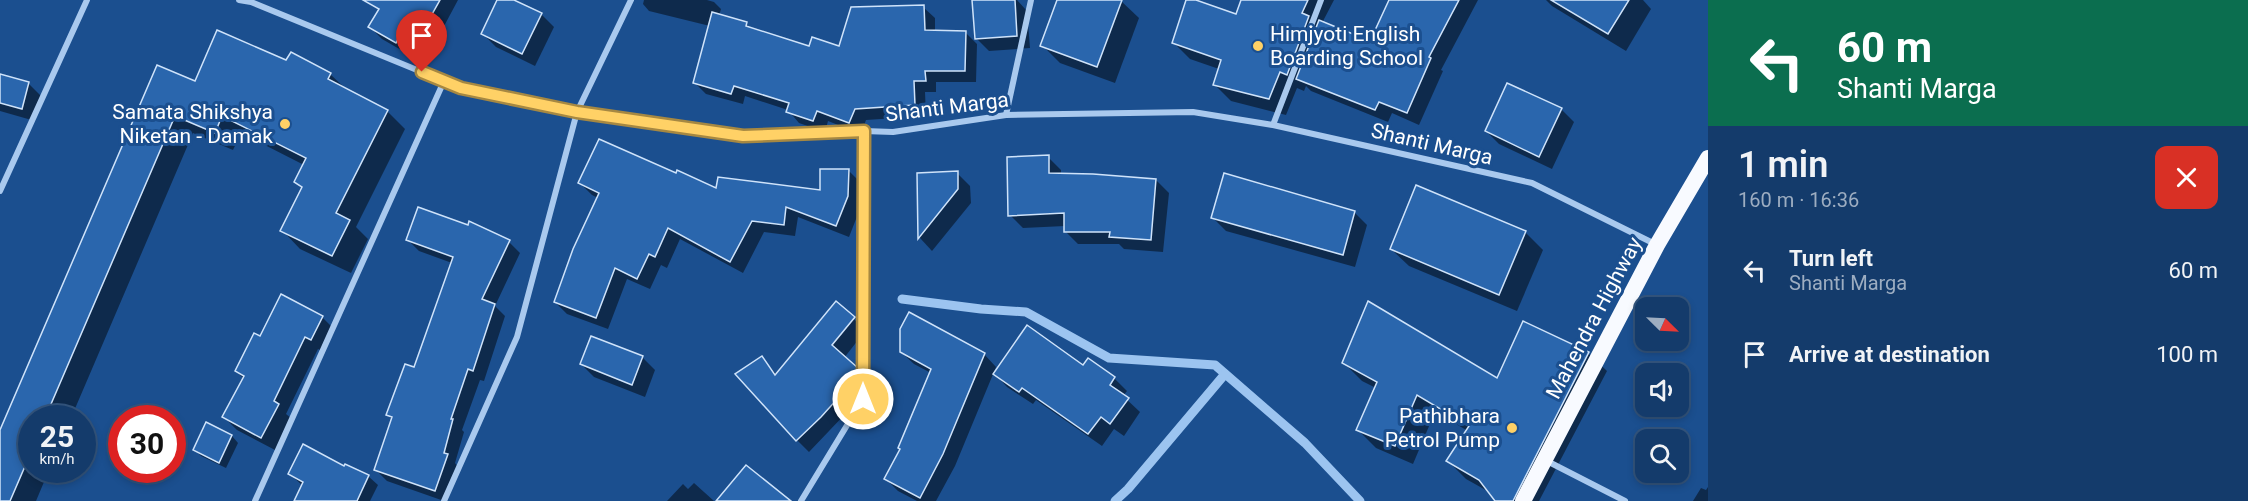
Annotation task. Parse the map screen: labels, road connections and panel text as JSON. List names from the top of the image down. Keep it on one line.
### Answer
{"streets":{"highway":["Mahendra Highway"],"street":["Shanti Marga"]},"crossings":[["Shanti Marga","Mahendra Highway"]],"places":["Himjyoti English Boarding School","Samata Shikshya Niketan - Damak","Pathibhara Petrol Pump"],"north":"bottom right","page":{"turn":["60 m","Shanti Marga"],"heading":["1 min","160 m · 16:36"],"list":[{"name":"Turn left","note":"Shanti Marga","value":"60 m"},{"name":"Arrive at destination","value":"100 m"}],"speed":"25 km/h","limit":"30"}}
